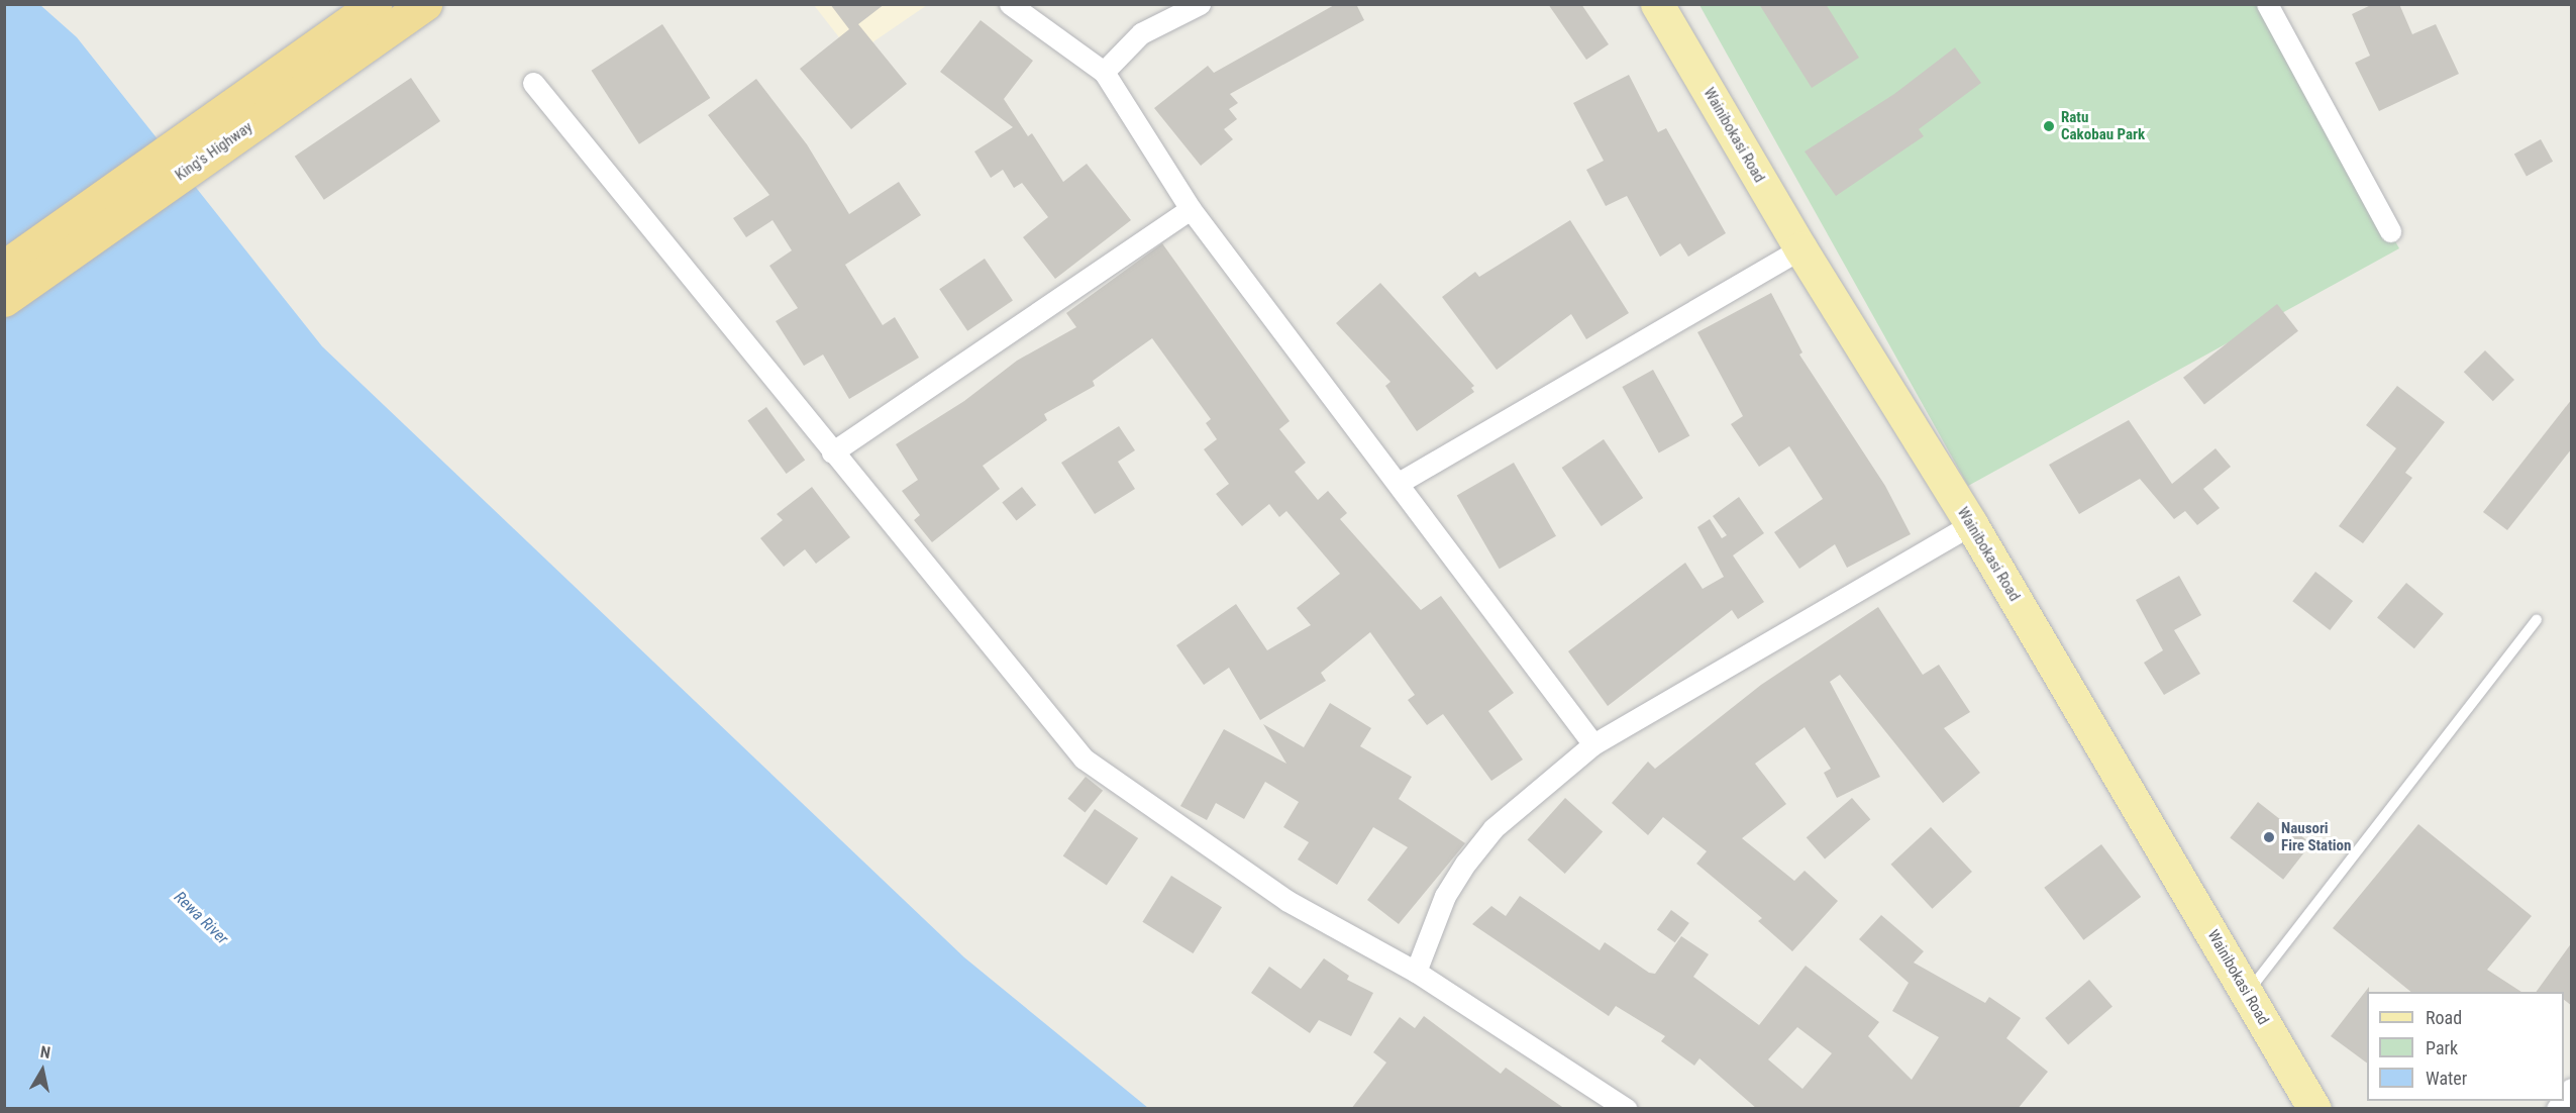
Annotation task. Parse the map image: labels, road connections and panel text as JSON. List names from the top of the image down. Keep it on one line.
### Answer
{"streets":{"highway":["King's Highway"],"main road":["Wainibokasi Road"]},"water":["Rewa River"],"places":["Ratu Cakobau Park","Nausori Fire Station"],"legend":["Road","Park","Water"],"north":"top"}
